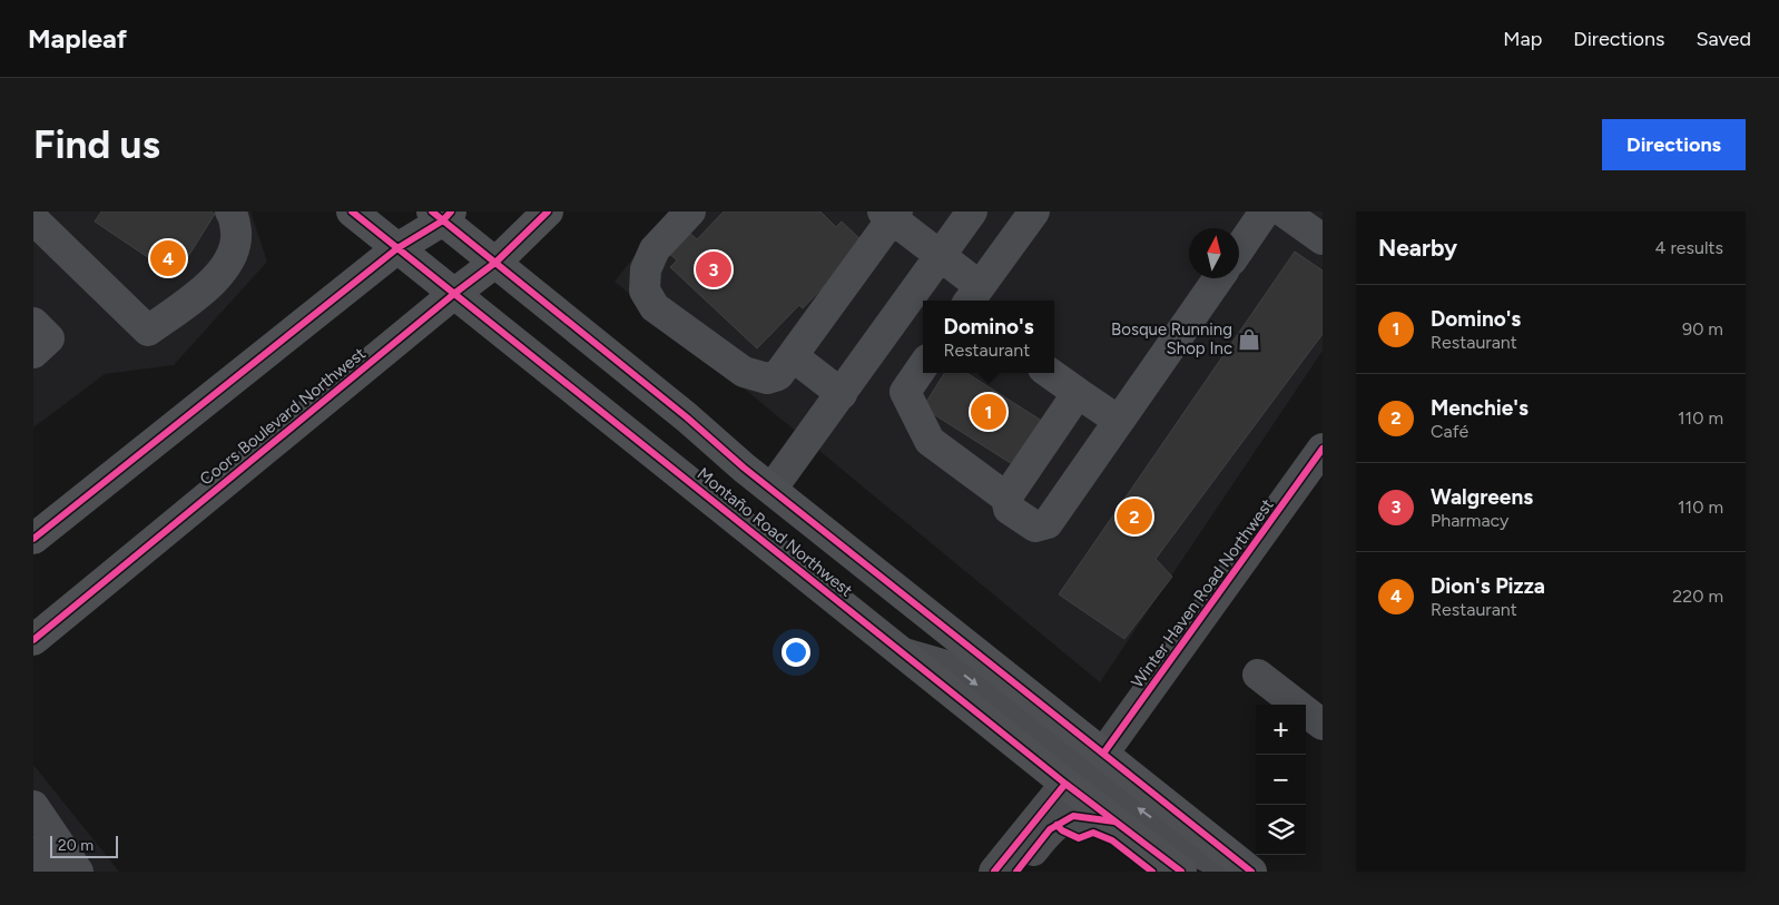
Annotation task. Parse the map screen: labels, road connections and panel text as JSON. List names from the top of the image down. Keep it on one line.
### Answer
{"streets":{"main road":["Coors Boulevard Northwest","Montaño Road Northwest"],"street":["Winter Haven Road Northwest"]},"crossings":[["Coors Boulevard Northwest","Montaño Road Northwest"],["Montaño Road Northwest","Winter Haven Road Northwest"]],"places":{"shop":["Bosque Running Shop Inc"]},"scale_bar":"20 m","north":"top","page":{"header":"Mapleaf","nav":["Map","Directions","Saved"],"buttons":"Directions","title":"Find us","heading":["Nearby","4 results"],"pins":["4","3","1","2"],"list":[{"mark":"1","name":"Domino's","note":"Restaurant","value":"90 m"},{"mark":"2","name":"Menchie's","note":"Café","value":"110 m"},{"mark":"3","name":"Walgreens","note":"Pharmacy","value":"110 m"},{"mark":"4","name":"Dion's Pizza","note":"Restaurant","value":"220 m"}],"popup":["Domino's","Restaurant"],"map_buttons":["+","−"],"scale":"20 m"}}
